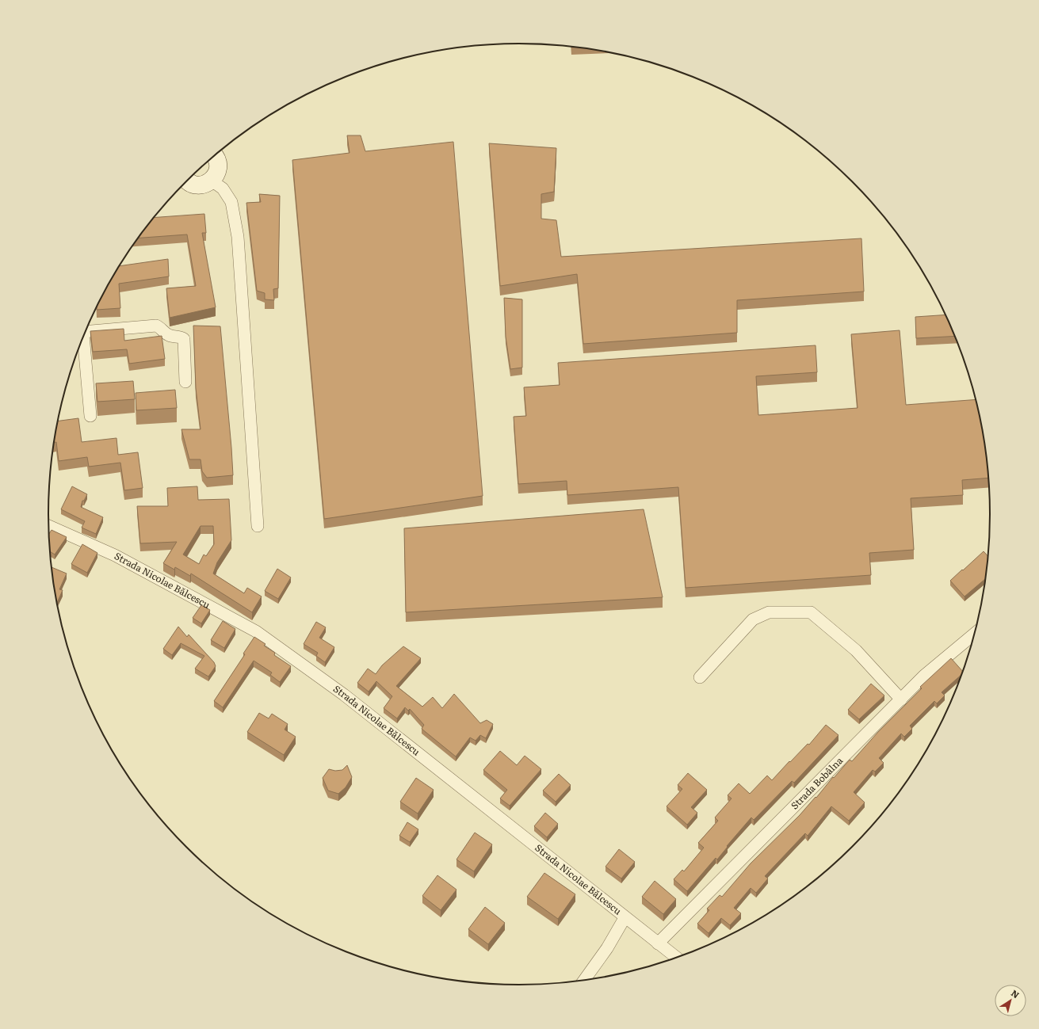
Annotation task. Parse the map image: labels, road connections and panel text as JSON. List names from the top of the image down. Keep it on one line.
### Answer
{"streets":{"street":["Strada Nicolae Bălcescu","Strada Bobâlna"]},"crossings":[["Strada Nicolae Bălcescu","Strada Bobâlna"]],"north":"top right"}
